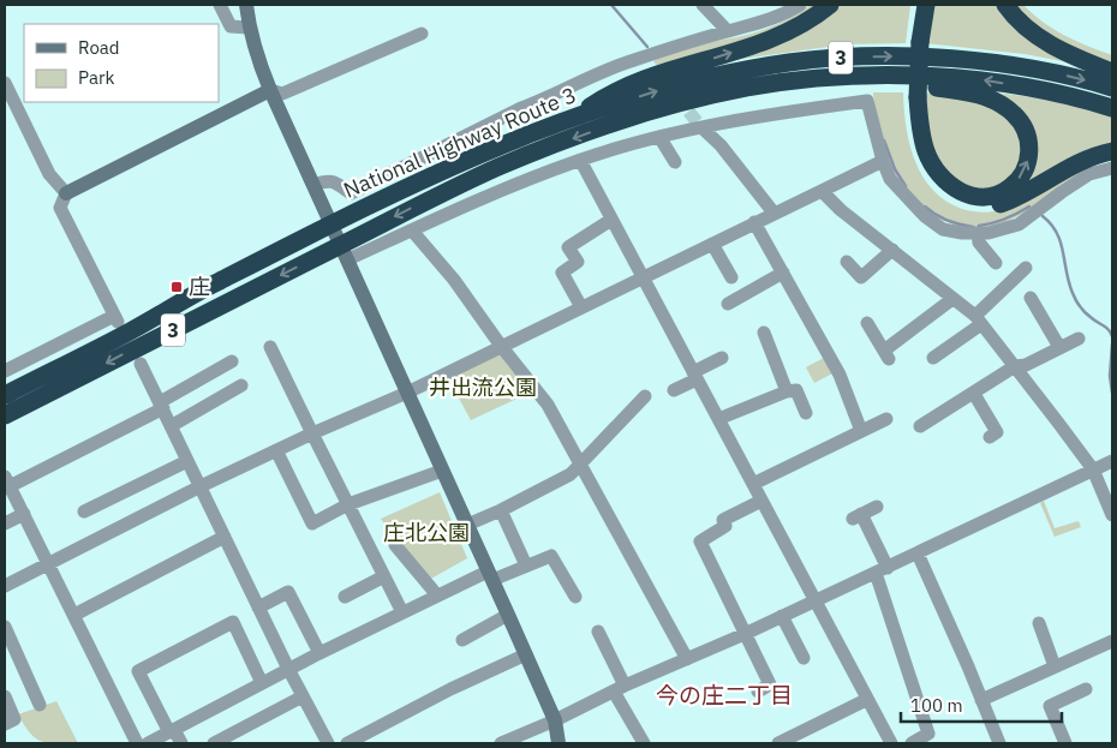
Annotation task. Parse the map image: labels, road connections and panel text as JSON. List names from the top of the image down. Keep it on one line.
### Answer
{"streets":{"highway":["3","National Highway Route 3"]},"crossings":[["3","National Highway Route 3"]],"districts":["今の庄二丁目"],"parks":["井出流公園","庄北公園"],"places":{"transit":["庄"]},"legend":["Road","Park"],"scale_bar":"100 m"}
